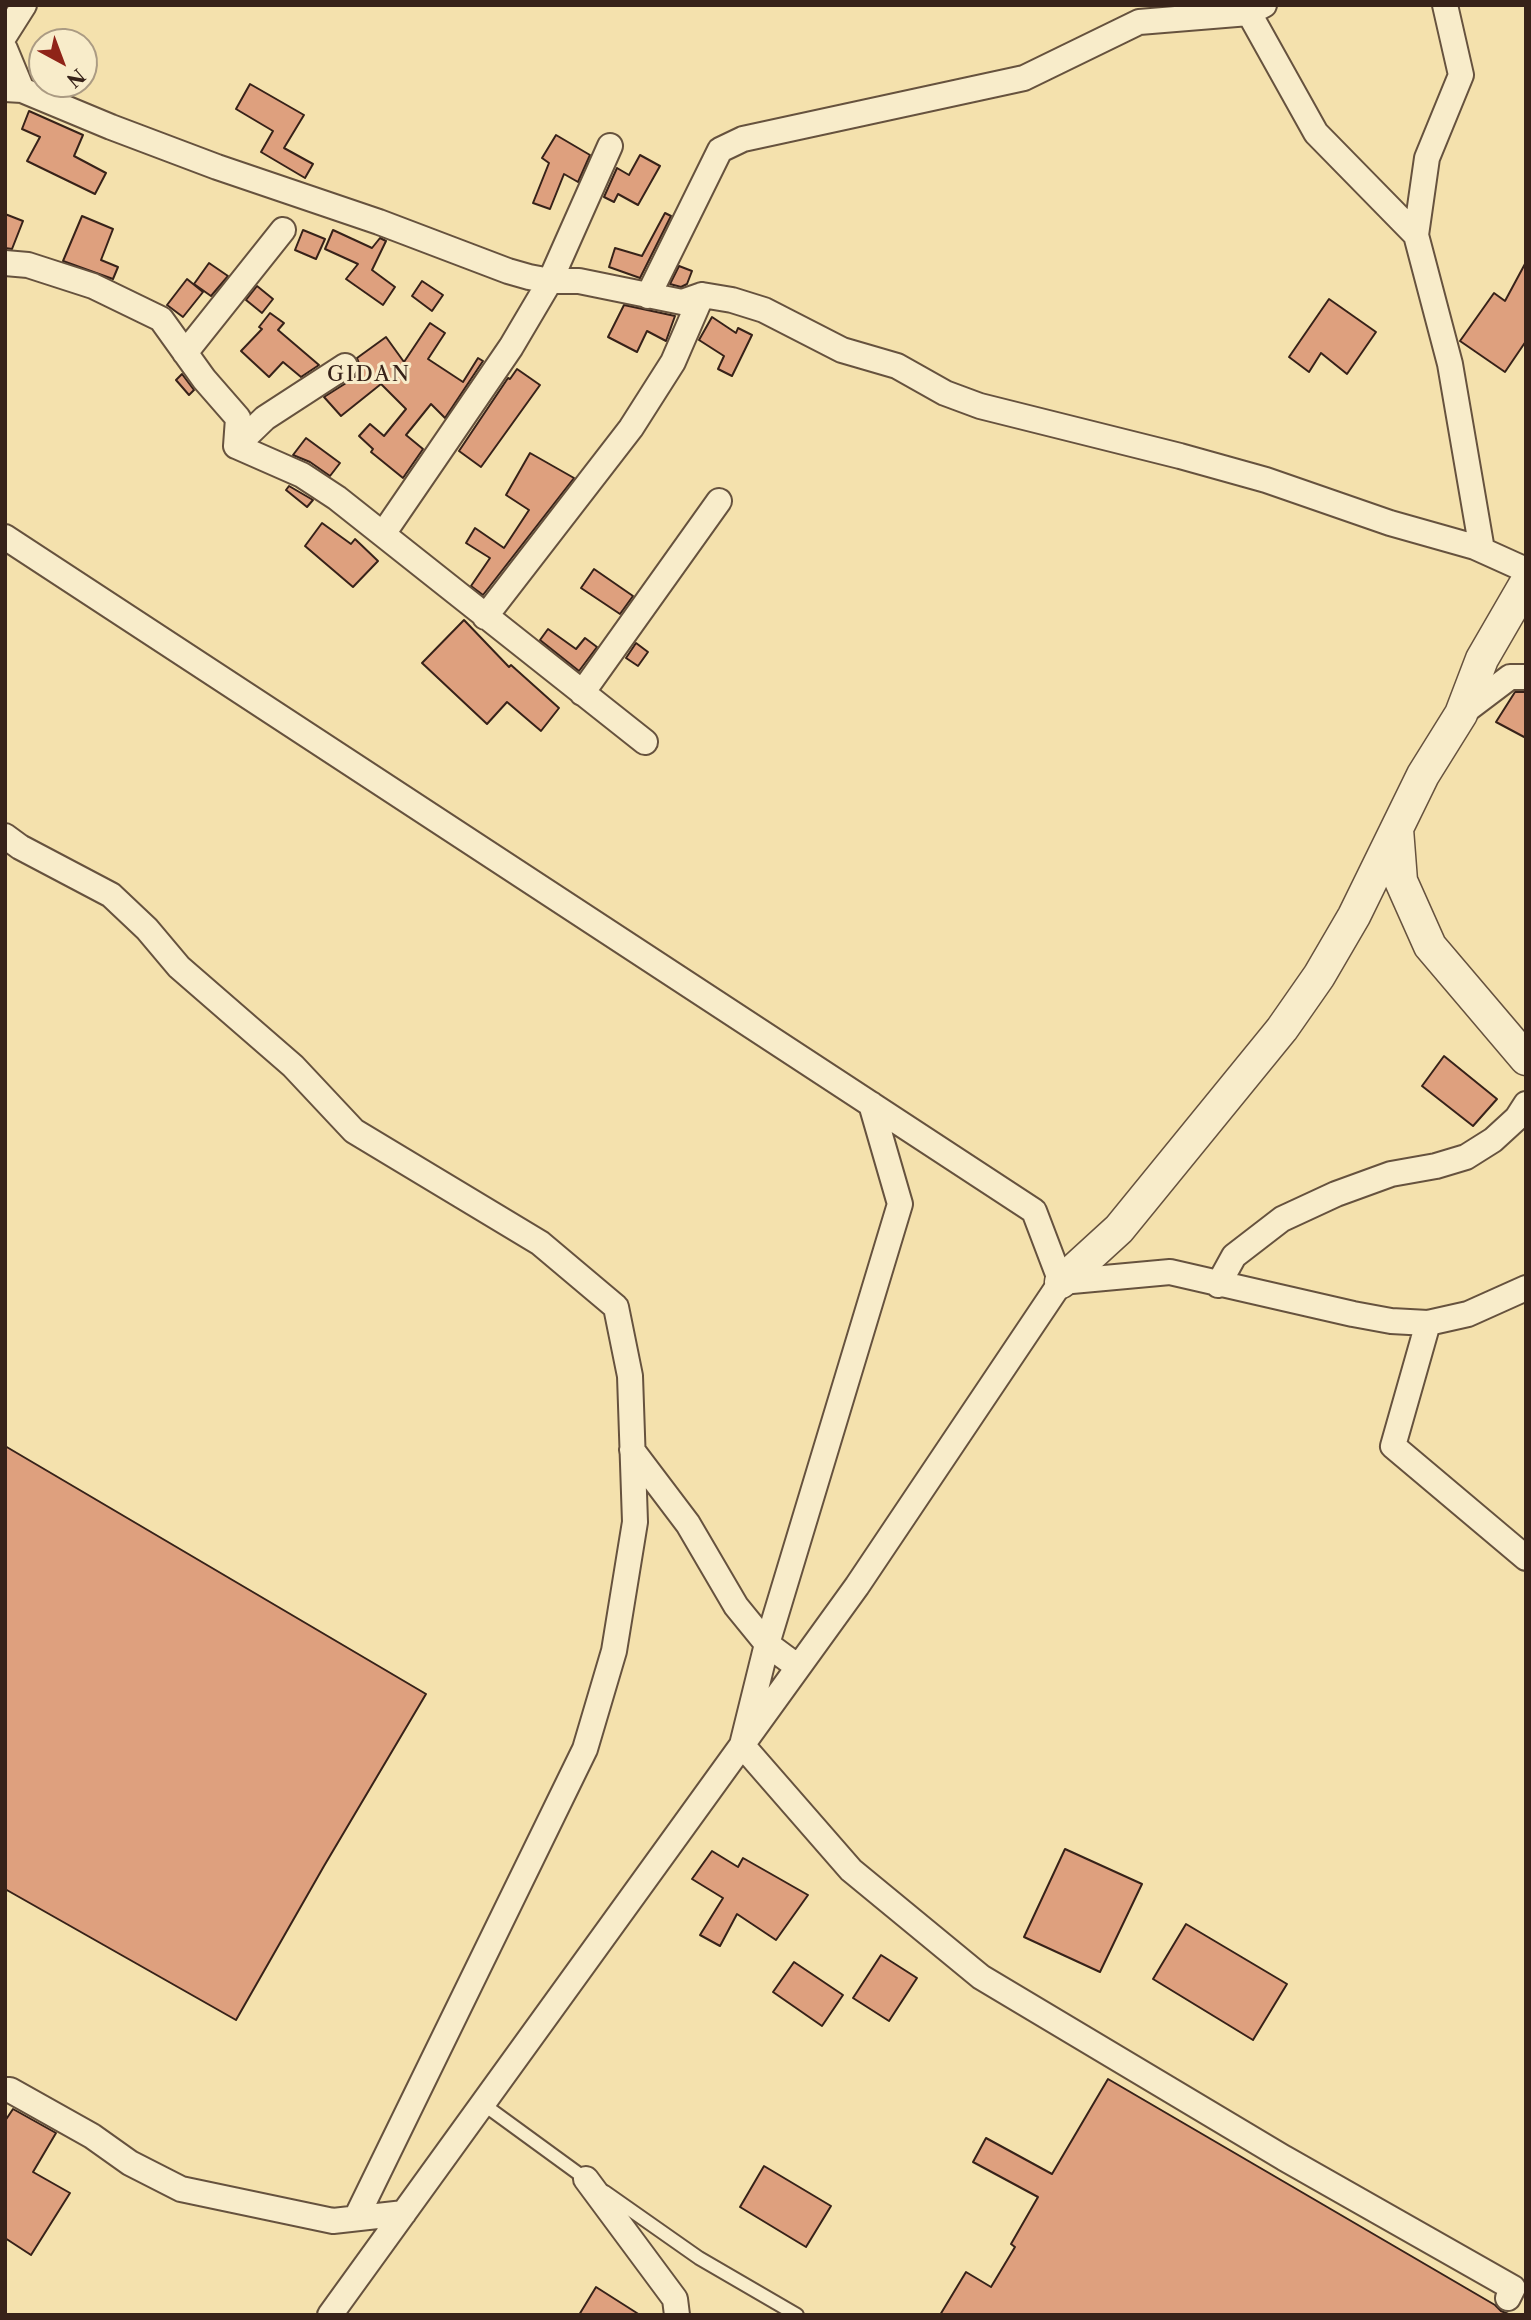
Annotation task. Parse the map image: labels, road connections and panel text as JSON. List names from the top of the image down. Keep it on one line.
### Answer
{"districts":["GIDAN"],"north":"bottom right"}
